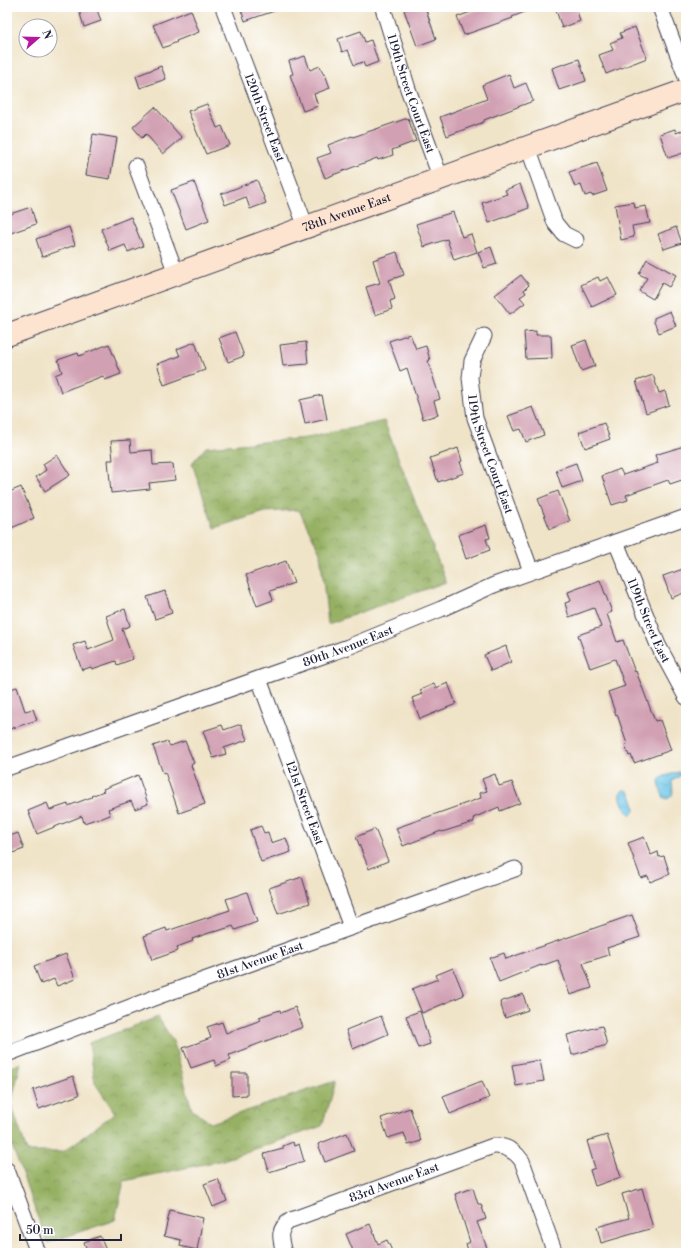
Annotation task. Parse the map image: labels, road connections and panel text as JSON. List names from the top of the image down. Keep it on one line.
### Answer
{"streets":{"street":["119th Street Court East","120th Street East","78th Avenue East","119th Street East","80th Avenue East","121st Street East","81st Avenue East","83rd Avenue East"]},"crossings":[["119th Street Court East","78th Avenue East"],["119th Street Court East","80th Avenue East"],["120th Street East","78th Avenue East"],["119th Street East","80th Avenue East"],["80th Avenue East","121st Street East"],["121st Street East","81st Avenue East"]],"scale_bar":"50 m","north":"right"}
